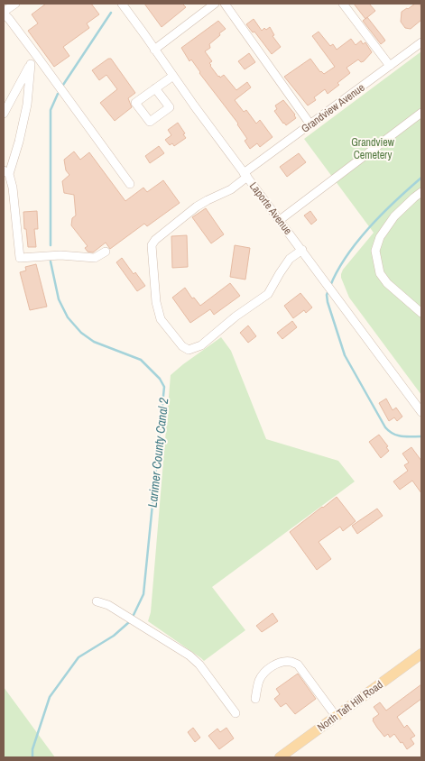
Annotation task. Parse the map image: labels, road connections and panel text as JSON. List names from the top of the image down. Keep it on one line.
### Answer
{"streets":{"main road":["North Taft Hill Road"],"street":["Grandview Avenue","Laporte Avenue"]},"crossings":[["Grandview Avenue","Laporte Avenue"]],"water":["Larimer County Canal 2"],"parks":["Grandview Cemetery"]}
